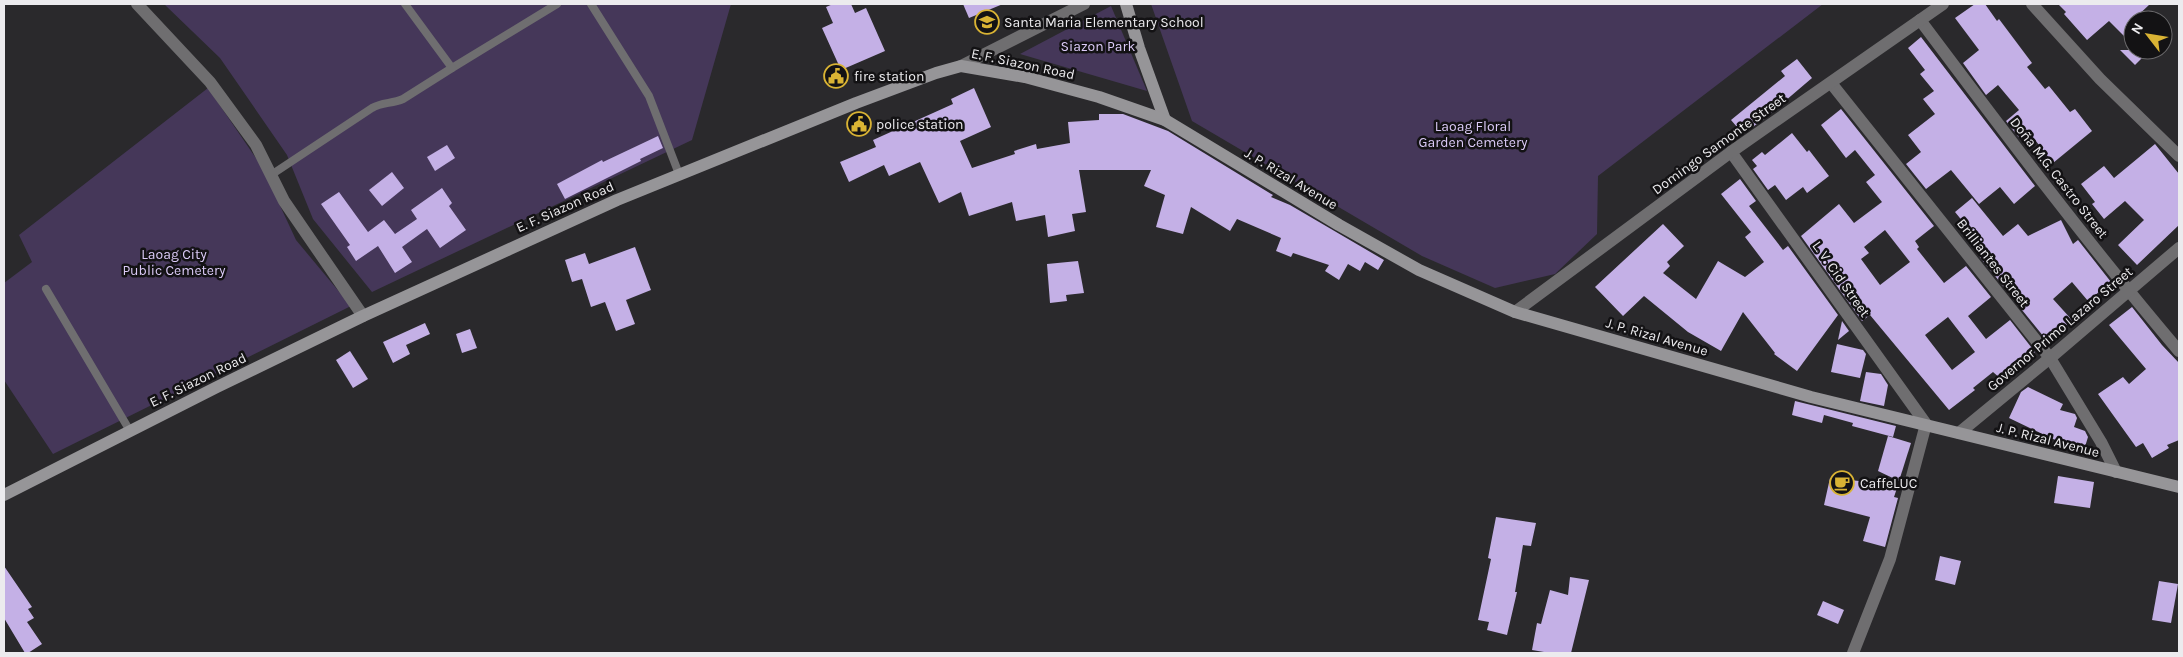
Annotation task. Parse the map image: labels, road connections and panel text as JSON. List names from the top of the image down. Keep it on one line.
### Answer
{"streets":{"street":["E. F. Siazon Road","Domingo Samonte Street","Doña M.G. Castro Street","J. P. Rizal Avenue","Brilliantes Street","L. V. Cid Street","Governor Primo Lazaro Street"]},"crossings":[["E. F. Siazon Road","J. P. Rizal Avenue"],["Domingo Samonte Street","Doña M.G. Castro Street"],["Domingo Samonte Street","J. P. Rizal Avenue"],["Domingo Samonte Street","Brilliantes Street"],["Domingo Samonte Street","L. V. Cid Street"],["Doña M.G. Castro Street","Governor Primo Lazaro Street"],["J. P. Rizal Avenue","Brilliantes Street"],["J. P. Rizal Avenue","L. V. Cid Street"],["J. P. Rizal Avenue","Governor Primo Lazaro Street"],["Brilliantes Street","Governor Primo Lazaro Street"]],"parks":["Siazon Park","Laoag Floral Garden Cemetery","Laoag City Public Cemetery"],"places":{"school or university":["Santa Maria Elementary School"],"public building":["fire station","police station"],"cafe":["CaffeLUC"]},"north":"top left"}
